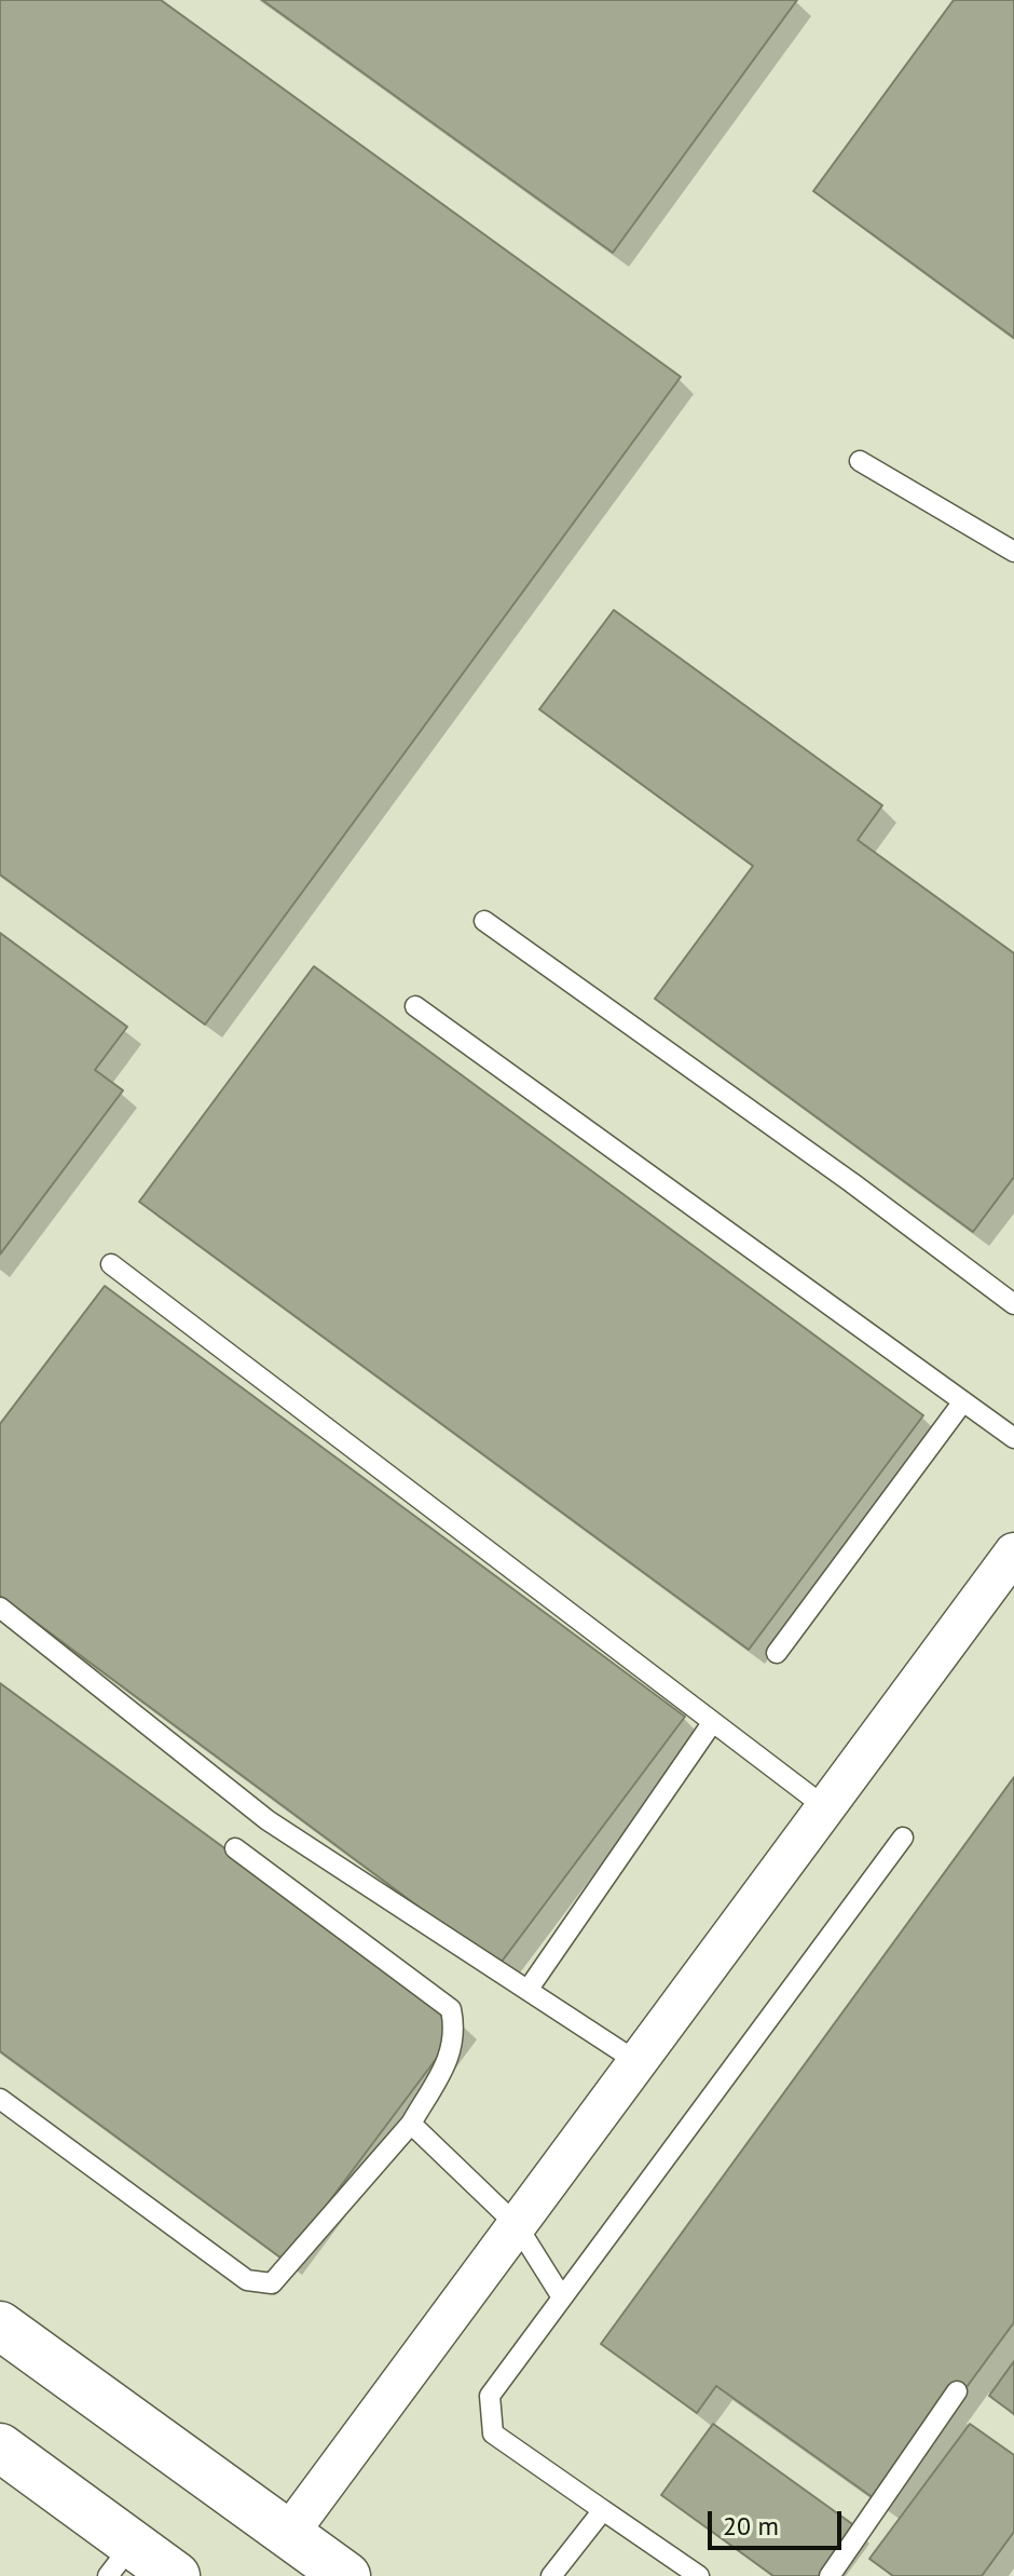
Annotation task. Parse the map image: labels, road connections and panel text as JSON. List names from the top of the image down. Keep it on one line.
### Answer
{"scale_bar":"20 m"}
